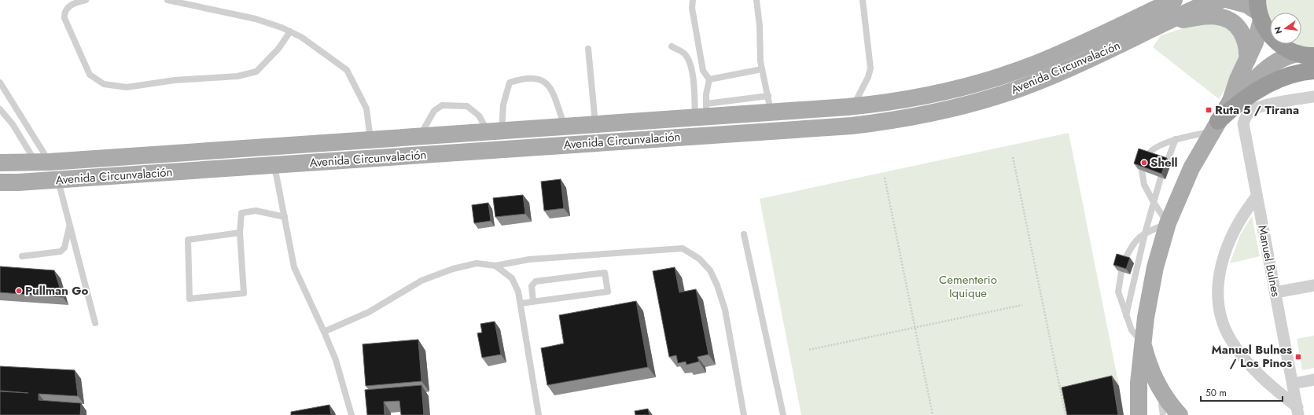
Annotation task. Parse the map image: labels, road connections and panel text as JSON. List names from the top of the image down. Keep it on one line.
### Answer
{"streets":{"main road":["Avenida Circunvalación"],"street":["Manuel Bulnes"]},"parks":["Cementerio Iquique"],"places":{"transit":["Ruta 5 / Tirana","Manuel Bulnes / Los Pinos"],"other":["Shell","Pullman Go"]},"scale_bar":"50 m","north":"left"}
